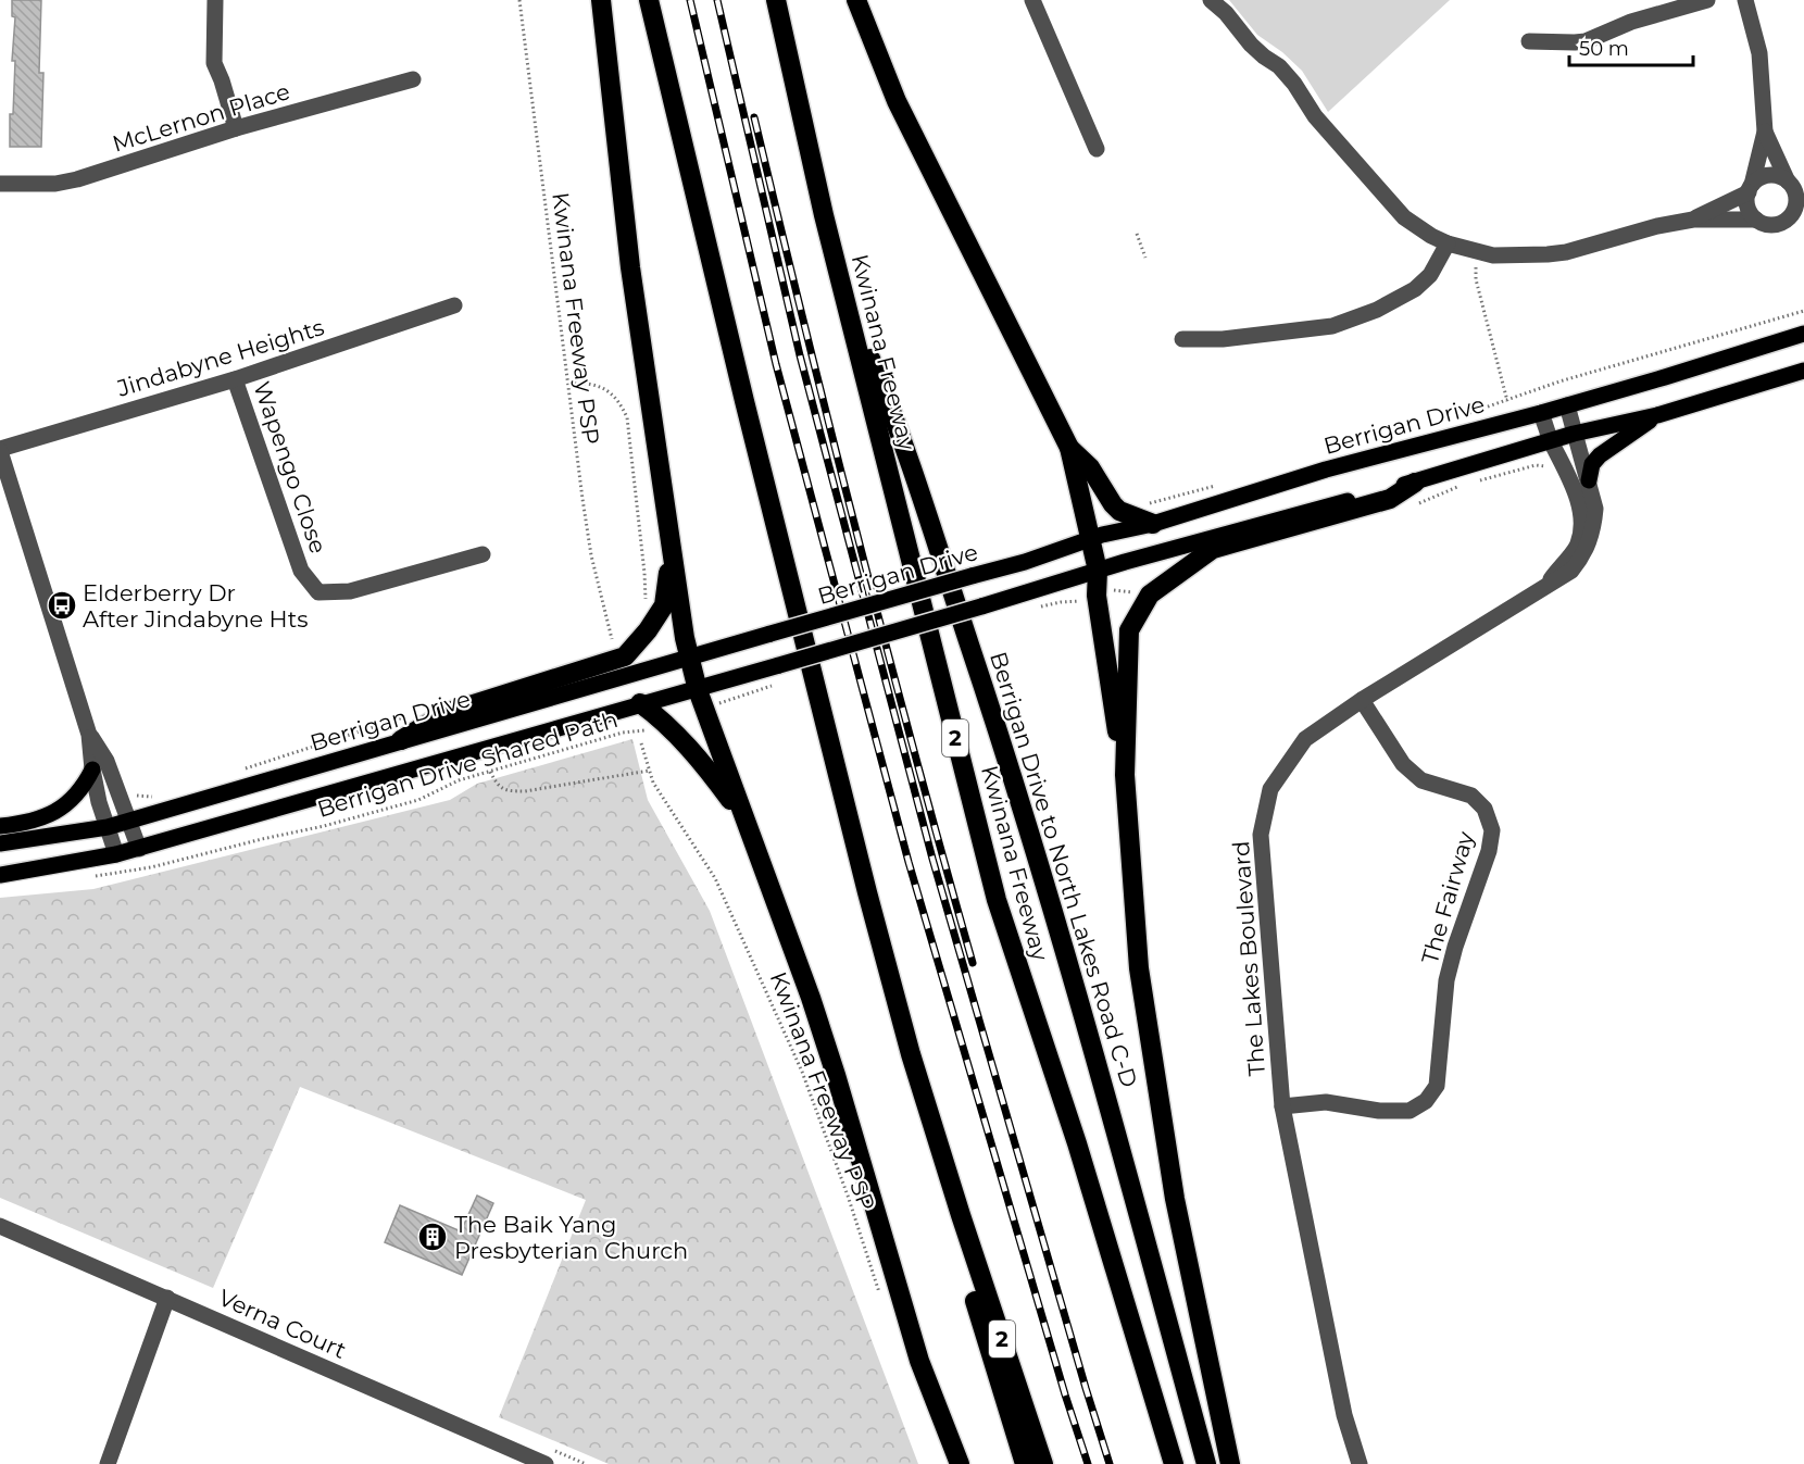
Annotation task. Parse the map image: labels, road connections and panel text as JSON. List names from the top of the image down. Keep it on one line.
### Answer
{"streets":{"highway":["Kwinana Freeway","2","Berrigan Drive to North Lakes Road C-D"],"main road":["Berrigan Drive"],"street":["McLernon Place","Jindabyne Heights","Wapengo Close","The Fairway","The Lakes Boulevard","Verna Court"],"path":["Kwinana Freeway PSP","Berrigan Drive Shared Path"]},"crossings":[["Kwinana Freeway","Berrigan Drive to North Lakes Road C-D"],["Jindabyne Heights","Wapengo Close"],["Berrigan Drive","The Lakes Boulevard"],["The Fairway","The Lakes Boulevard"]],"places":{"bus stop":["Elderberry Dr After Jindabyne Hts"],"building":["The Baik Yang Presbyterian Church"]},"scale_bar":"50 m"}
